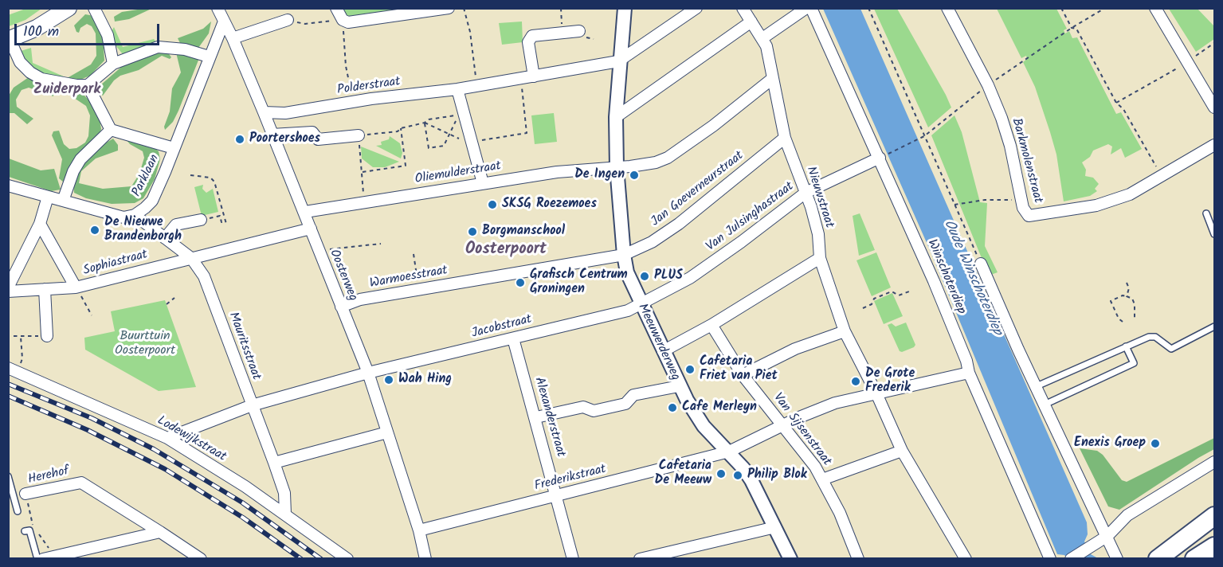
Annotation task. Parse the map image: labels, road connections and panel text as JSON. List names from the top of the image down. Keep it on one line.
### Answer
{"streets":{"street":["Polderstraat","Barkmolenstraat","Oliemulderstraat","Parklaan","Jan Goeverneurstraat","Nieuwstraat","Van Julsinghastraat","Sophiastraat","Oosterweg","Winschoterdiep","Warmoesstraat","Jacobstraat","Meeuwerderweg","Mauritsstraat","Alexanderstraat","Van Sijsenstraat","Lodewijkstraat","Herehof","Frederikstraat"]},"crossings":[["Polderstraat","Oosterweg"],["Polderstraat","Meeuwerderweg"],["Oliemulderstraat","Nieuwstraat"],["Oliemulderstraat","Oosterweg"],["Oliemulderstraat","Meeuwerderweg"],["Parklaan","Oosterweg"],["Parklaan","Mauritsstraat"],["Jan Goeverneurstraat","Nieuwstraat"],["Jan Goeverneurstraat","Warmoesstraat"],["Jan Goeverneurstraat","Meeuwerderweg"],["Nieuwstraat","Van Julsinghastraat"],["Nieuwstraat","Frederikstraat"],["Van Julsinghastraat","Winschoterdiep"],["Van Julsinghastraat","Jacobstraat"],["Van Julsinghastraat","Meeuwerderweg"],["Sophiastraat","Oosterweg"],["Sophiastraat","Mauritsstraat"],["Oosterweg","Warmoesstraat"],["Oosterweg","Jacobstraat"],["Oosterweg","Frederikstraat"],["Winschoterdiep","Frederikstraat"],["Warmoesstraat","Meeuwerderweg"],["Jacobstraat","Meeuwerderweg"],["Jacobstraat","Mauritsstraat"],["Jacobstraat","Alexanderstraat"],["Jacobstraat","Lodewijkstraat"],["Meeuwerderweg","Frederikstraat"],["Mauritsstraat","Lodewijkstraat"],["Alexanderstraat","Frederikstraat"],["Van Sijsenstraat","Frederikstraat"]],"districts":["Zuiderpark","Oosterpoort"],"water":["Oude Winschoterdiep"],"parks":["Buurttuin Oosterpoort"],"places":["Poortershoes","De Ingen","SKSG Roezemoes","De Nieuwe Brandenborgh","Borgmanschool","PLUS","Grafisch Centrum Groningen","Cafetaria Friet van Piet","Wah Hing","De Grote Frederik","Cafe Merleyn","Enexis Groep","Cafetaria De Meeuw","Philip Blok"],"scale_bar":"100 m"}
